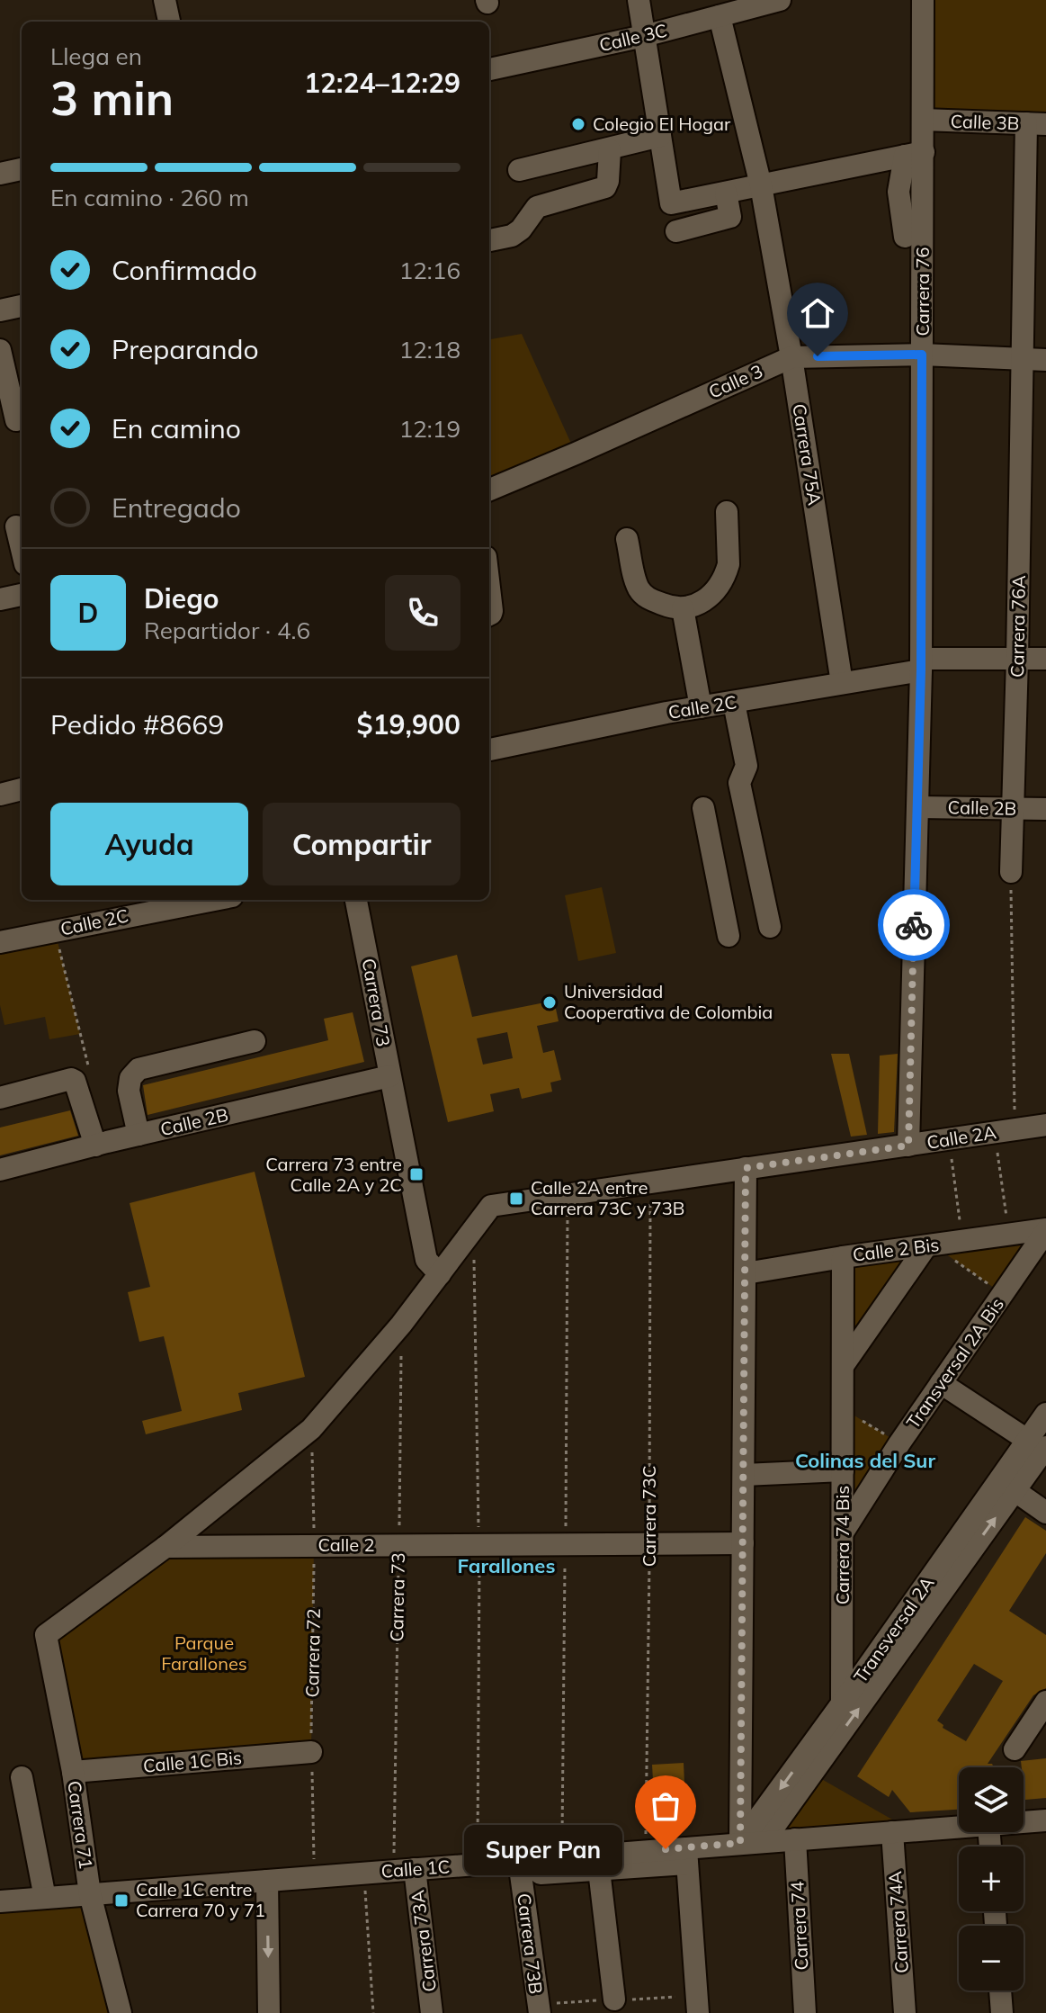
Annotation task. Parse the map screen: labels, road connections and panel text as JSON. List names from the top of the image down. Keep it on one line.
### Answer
{"streets":{"street":["Calle 3C","Calle 3B","Carrera 76","Calle 3","Carrera 75A","Carrera 76A","Calle 2C","Calle 2B","Carrera 73","Calle 2A","Calle 2 Bis","Transversal 2A Bis","Calle 2","Carrera 74 Bis","Transversal 2A","Calle 1C Bis","Carrera 71","Calle 1C","Carrera 74A","Carrera 74","Carrera 73A","Carrera 73B"],"path":["Carrera 73C","Carrera 72"]},"crossings":[["Calle 3C","Carrera 75A"],["Calle 3B","Carrera 76"],["Calle 3B","Carrera 76A"],["Carrera 76","Calle 3"],["Carrera 76","Calle 2C"],["Carrera 76","Calle 2B"],["Carrera 76","Calle 2A"],["Calle 3","Carrera 75A"],["Calle 3","Carrera 76A"],["Carrera 75A","Calle 2C"],["Carrera 76A","Calle 2C"],["Carrera 76A","Calle 2B"],["Calle 2B","Carrera 73"],["Carrera 73","Calle 2A"],["Carrera 73","Calle 2"],["Carrera 73","Calle 1C"],["Carrera 73","Carrera 73A"],["Calle 2A","Carrera 73C"],["Calle 2A","Calle 2"],["Calle 2A","Carrera 72"],["Calle 2A","Carrera 71"],["Calle 2 Bis","Transversal 2A Bis"],["Calle 2 Bis","Carrera 74 Bis"],["Transversal 2A Bis","Carrera 74 Bis"],["Carrera 73C","Calle 2"],["Carrera 73C","Calle 1C"],["Calle 2","Carrera 72"],["Carrera 74 Bis","Transversal 2A"],["Transversal 2A","Calle 1C"],["Carrera 72","Calle 1C Bis"],["Carrera 72","Calle 1C"],["Calle 1C Bis","Carrera 71"],["Carrera 71","Calle 1C"],["Calle 1C","Carrera 74A"],["Calle 1C","Carrera 74"],["Calle 1C","Carrera 73A"]],"districts":["Colinas del Sur","Farallones"],"parks":["Parque Farallones"],"places":{"other":["Colegio El Hogar","Universidad Cooperativa de Colombia","Super Pan"],"transit":["Carrera 73 entre Calle 2A y 2C","Calle 2A entre Carrera 73C y 73B","Calle 1C entre Carrera 70 y 71"]},"page":{"heading":["3 min","Llega en","12:24–12:29"],"panel":["Diego","Repartidor · 4.6","Pedido #8669","$19,900"],"bar":"En camino · 260 m","list":[["Confirmado","12:16"],["Preparando","12:18"],["En camino","12:19"],"Entregado"],"round":"D","buttons":["Ayuda","Compartir"],"map_buttons":["+","−"],"bubble":"Super Pan"}}
